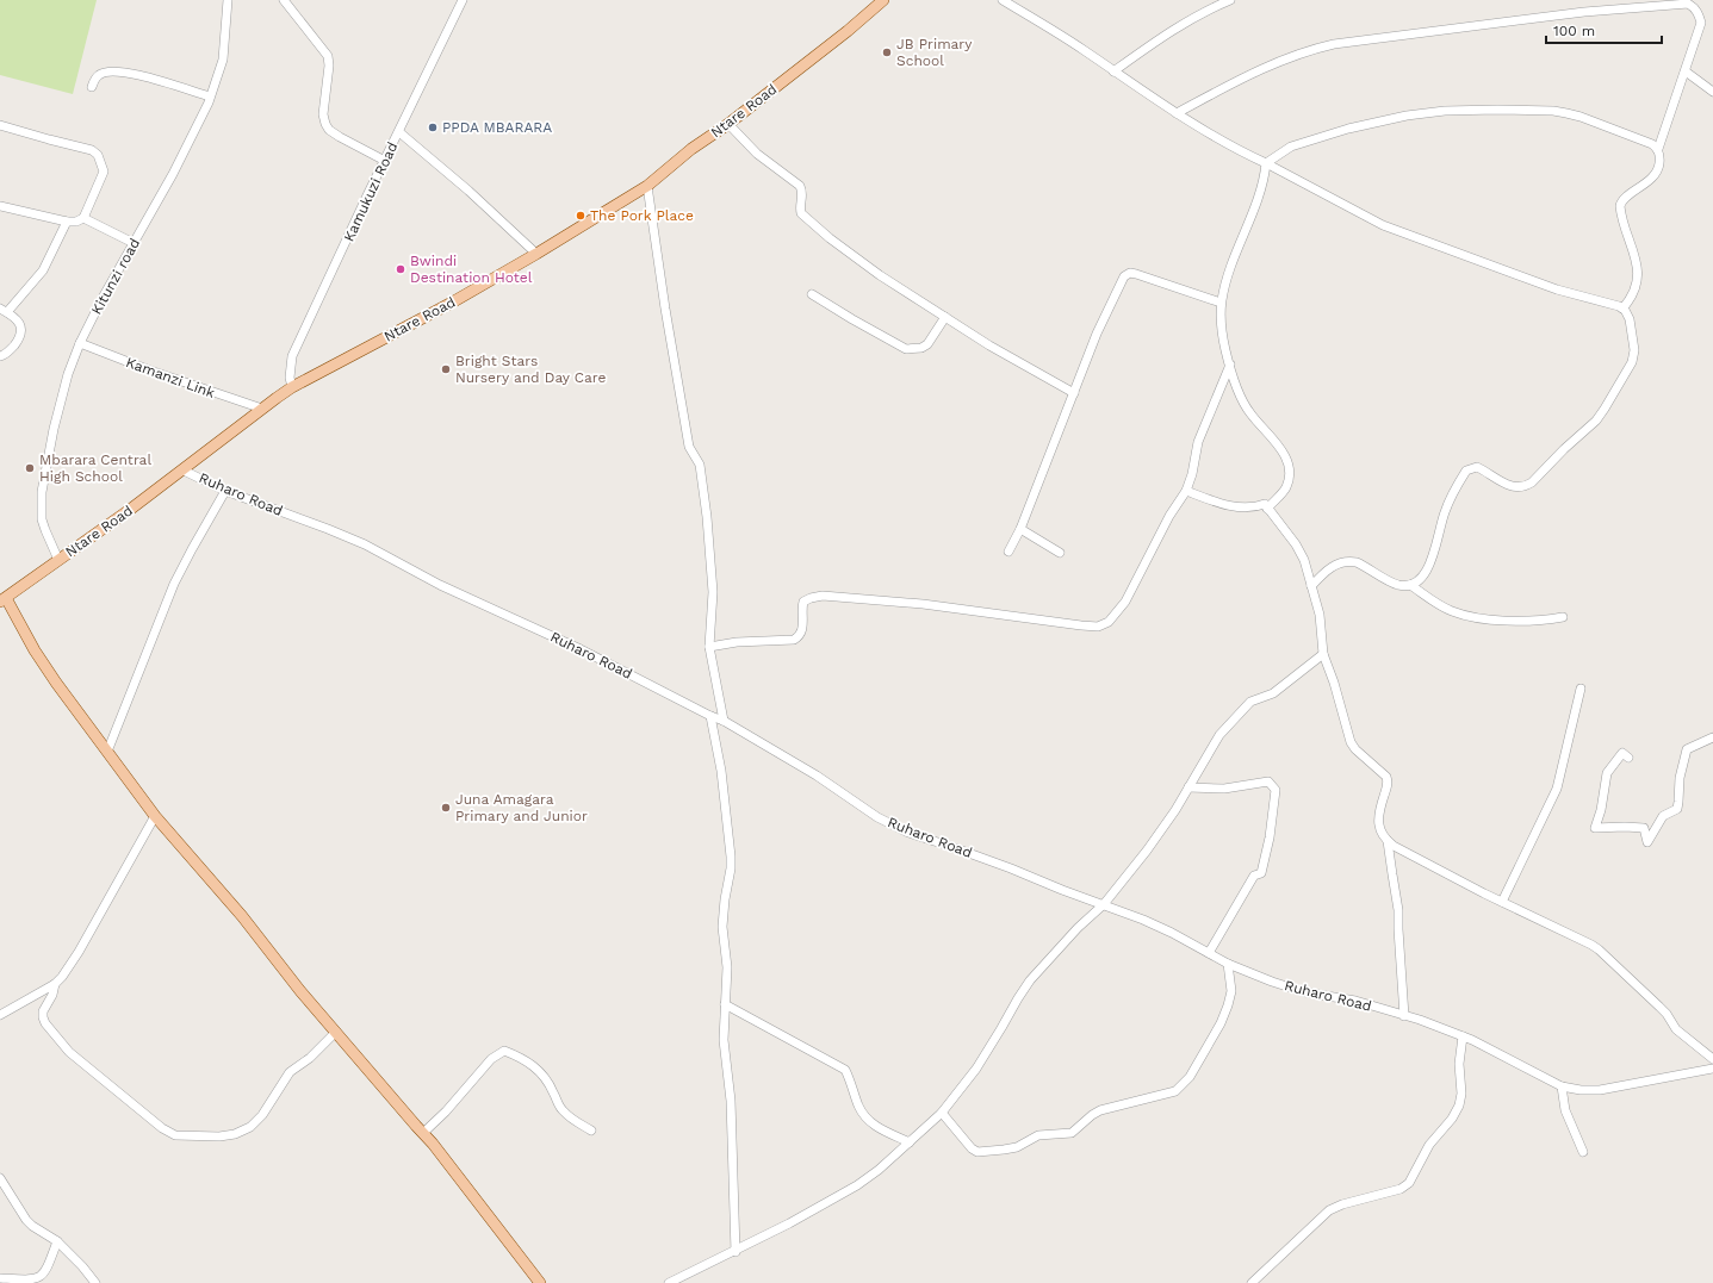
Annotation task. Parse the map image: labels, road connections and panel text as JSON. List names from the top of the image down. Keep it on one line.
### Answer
{"streets":{"main road":["Ntare Road"],"street":["Kamukuzi Road","Kitunzi road","Kamanzi Link","Ruharo Road"]},"crossings":[["Ntare Road","Kamukuzi Road"],["Ntare Road","Kitunzi road"],["Ntare Road","Kamanzi Link"],["Ntare Road","Ruharo Road"],["Kitunzi road","Kamanzi Link"]],"places":["JB Primary School","PPDA MBARARA","The Pork Place","Bwindi Destination Hotel","Bright Stars Nursery and Day Care","Mbarara Central High School","Juna Amagara Primary and Junior"],"scale_bar":"100 m"}
